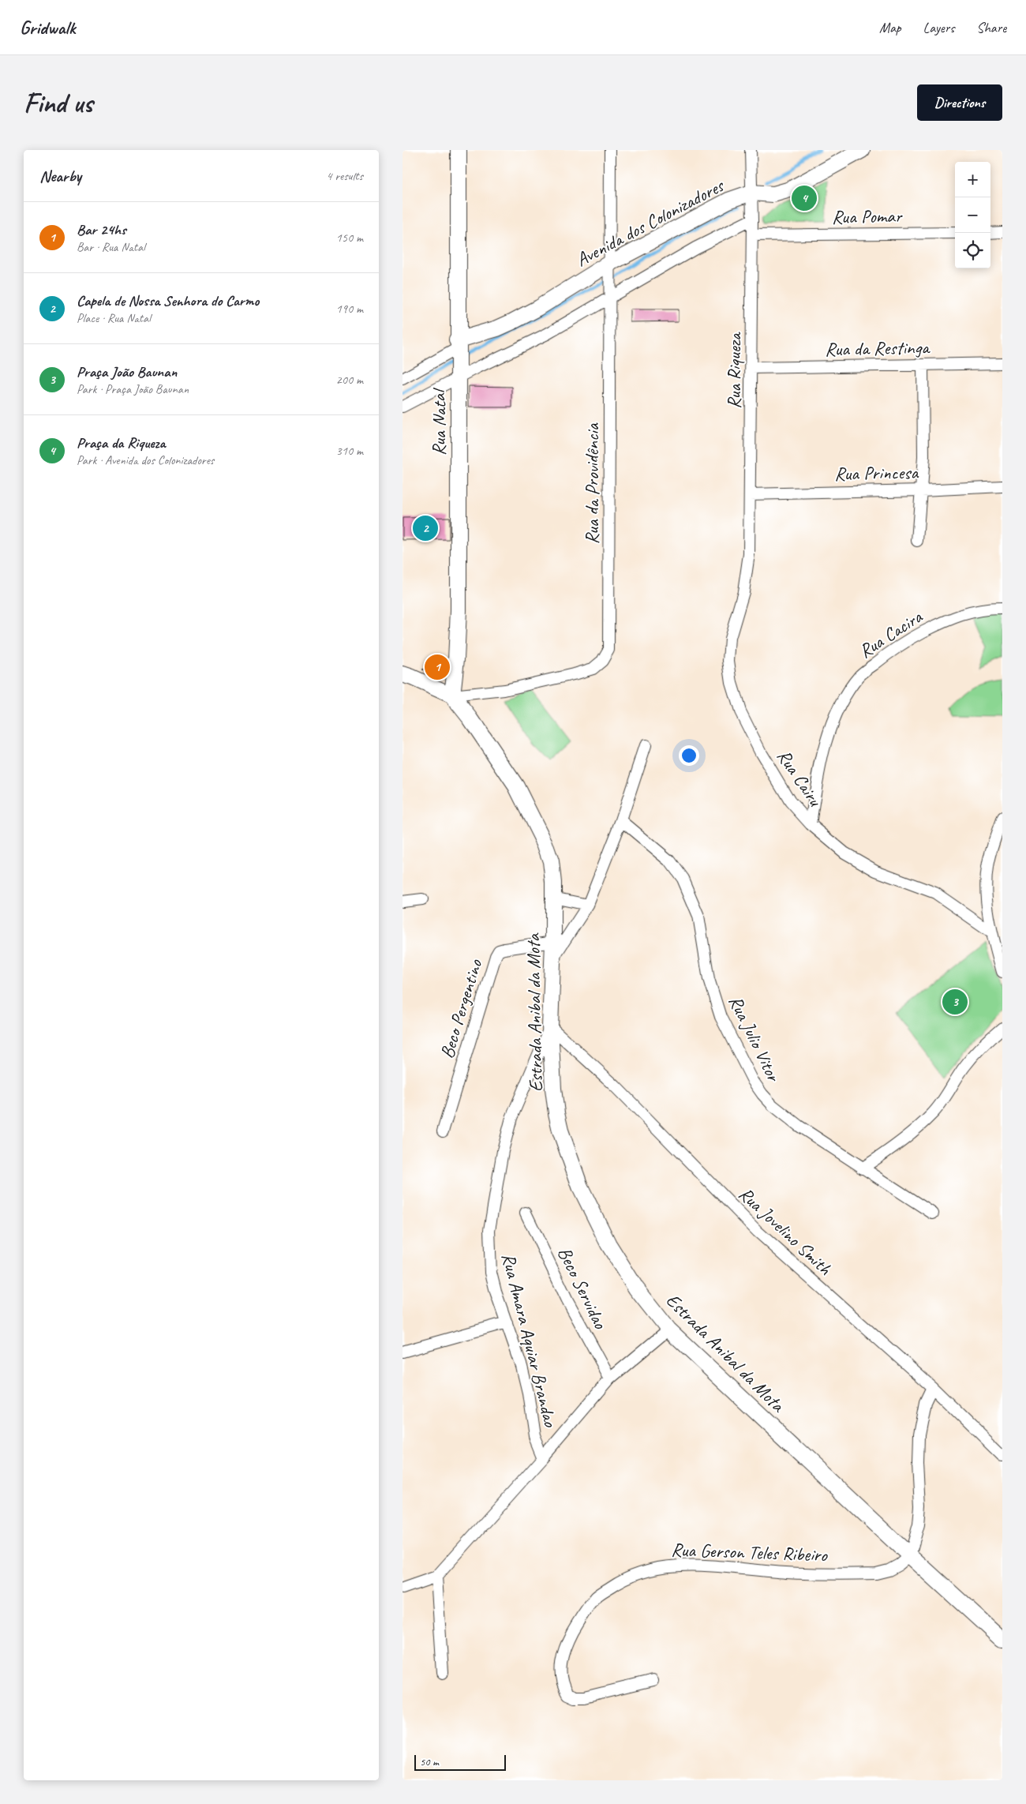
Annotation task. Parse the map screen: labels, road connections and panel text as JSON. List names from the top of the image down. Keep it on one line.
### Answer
{"streets":{"street":["Rua Pomar","Avenida dos Colonizadores","Rua da Restinga","Rua Riqueza","Rua Natal","Rua Princesa","Rua da Providência","Rua Cacira","Rua Cairu","Beco Pergentino","Estrada Anibal da Mota","Rua Julio Vitor","Rua Jovelino Smith","Beco Servidao","Rua Amara Aquiar Brandao","Rua Gerson Teles Ribeiro"]},"crossings":[["Rua Pomar","Rua Riqueza"],["Avenida dos Colonizadores","Rua Riqueza"],["Avenida dos Colonizadores","Rua Natal"],["Avenida dos Colonizadores","Rua da Providência"],["Rua da Restinga","Rua Riqueza"],["Rua Riqueza","Rua Princesa"],["Rua Riqueza","Rua Cairu"],["Rua Natal","Rua da Providência"],["Rua Natal","Estrada Anibal da Mota"],["Rua da Providência","Estrada Anibal da Mota"],["Rua Cacira","Rua Cairu"],["Beco Pergentino","Estrada Anibal da Mota"],["Estrada Anibal da Mota","Rua Jovelino Smith"],["Estrada Anibal da Mota","Rua Amara Aquiar Brandao"],["Estrada Anibal da Mota","Rua Gerson Teles Ribeiro"],["Rua Jovelino Smith","Rua Amara Aquiar Brandao"]],"scale_bar":"50 m","page":{"header":"Gridwalk","nav":["Map","Layers","Share"],"buttons":"Directions","title":"Find us","heading":["Nearby","4 results"],"map_buttons":["+","−"],"pins":["4","2","1","3"],"list":[{"mark":"1","name":"Bar 24hs","note":"Bar · Rua Natal","value":"150 m"},{"mark":"2","name":"Capela de Nossa Senhora do Carmo","note":"Place · Rua Natal","value":"190 m"},{"mark":"3","name":"Praça João Baunan","note":"Park · Praça João Baunan","value":"200 m"},{"mark":"4","name":"Praça da Riqueza","note":"Park · Avenida dos Colonizadores","value":"310 m"}],"scale":"50 m"}}
